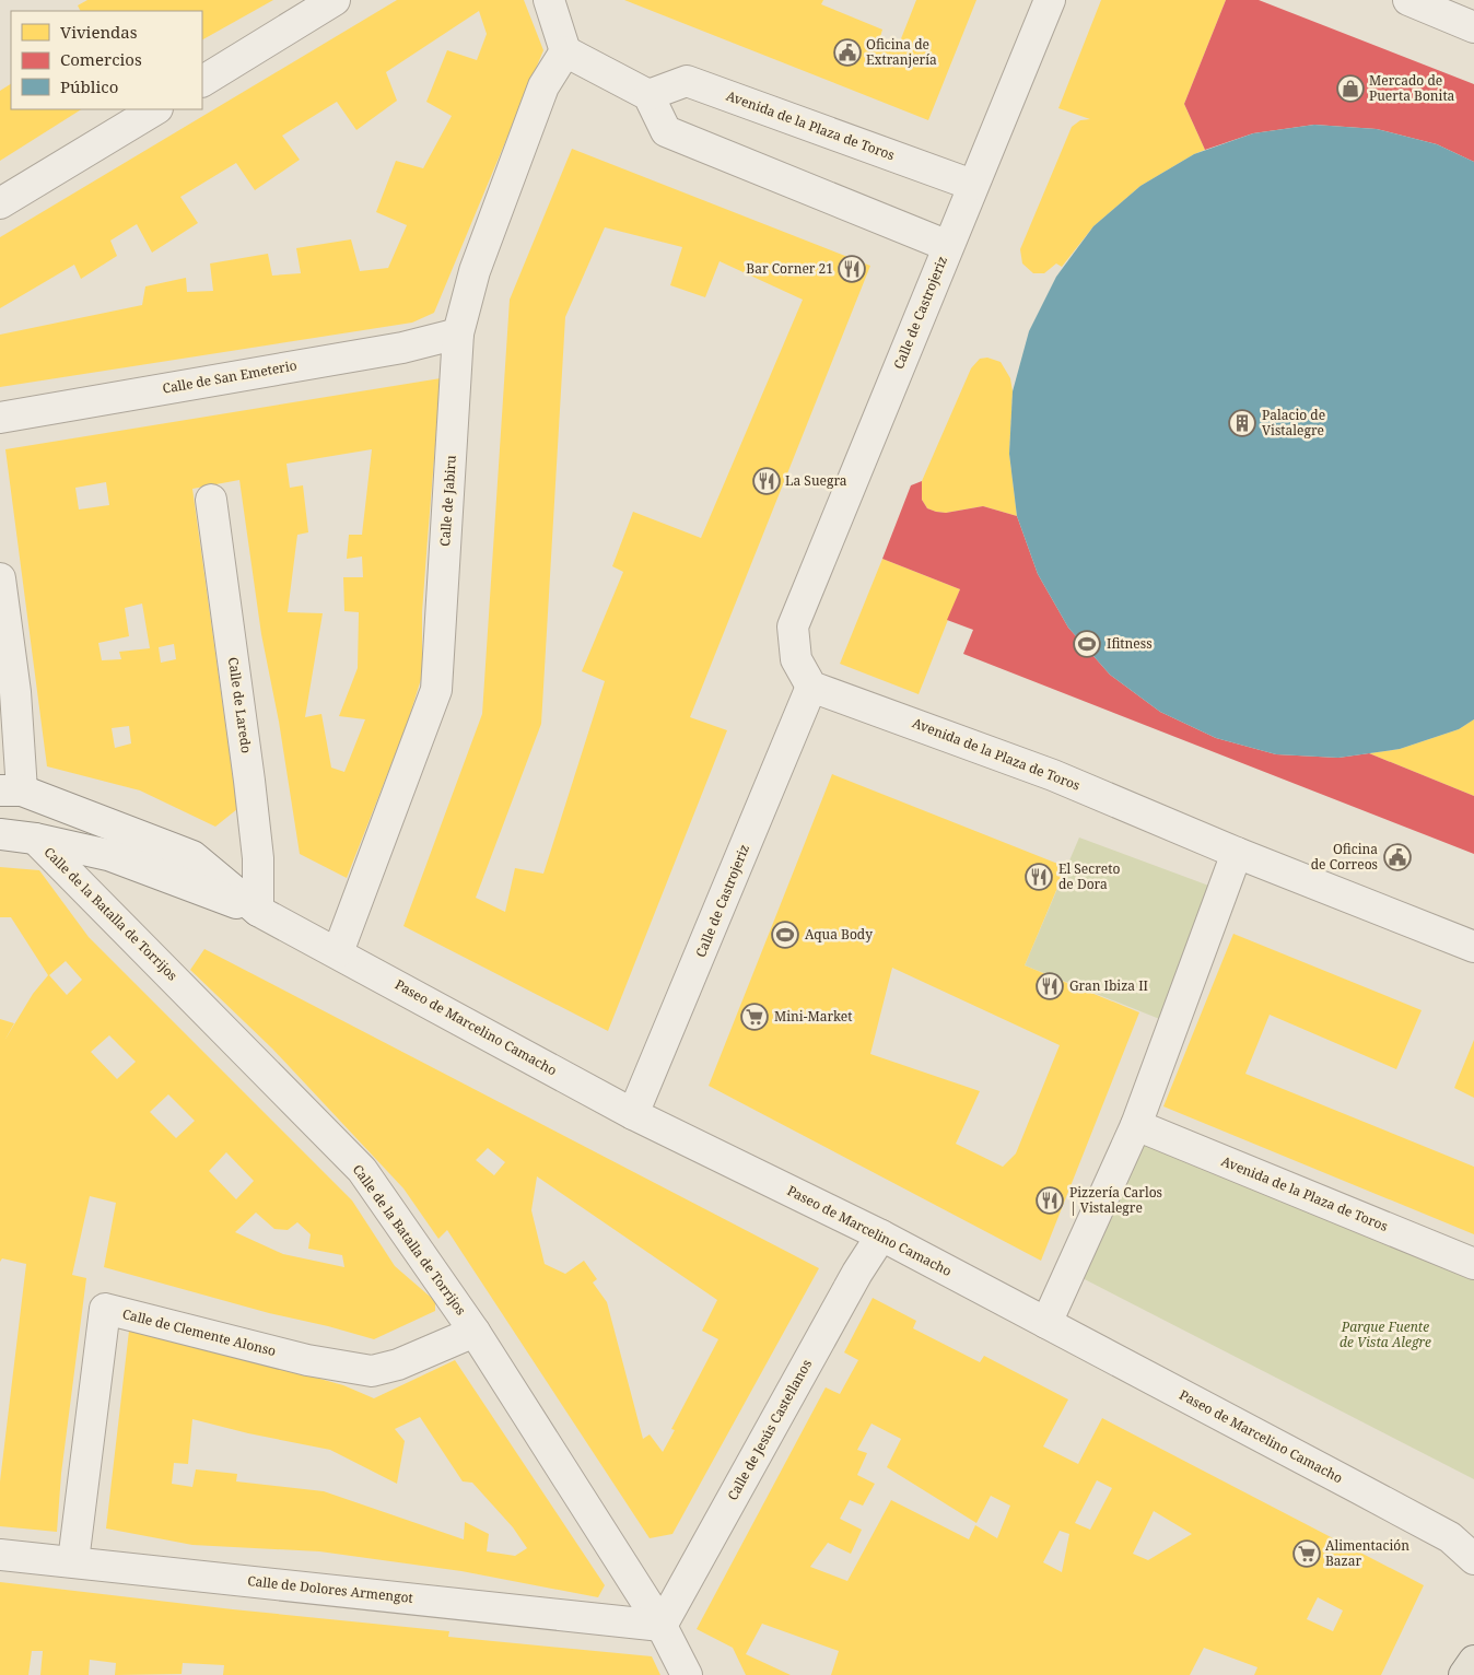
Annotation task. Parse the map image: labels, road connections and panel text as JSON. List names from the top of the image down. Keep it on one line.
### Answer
{"streets":{"street":["Avenida de la Plaza de Toros","Calle de Castrojeriz","Calle de San Emeterio","Calle de Jabiru","Calle de Laredo","Calle de la Batalla de Torrijos","Paseo de Marcelino Camacho","Calle de Clemente Alonso","Calle de Jesús Castellanos","Calle de Dolores Armengot"]},"crossings":[["Avenida de la Plaza de Toros","Calle de Castrojeriz"],["Calle de Castrojeriz","Paseo de Marcelino Camacho"],["Calle de San Emeterio","Calle de Jabiru"],["Calle de Jabiru","Paseo de Marcelino Camacho"],["Calle de Laredo","Paseo de Marcelino Camacho"],["Calle de la Batalla de Torrijos","Paseo de Marcelino Camacho"],["Calle de la Batalla de Torrijos","Calle de Clemente Alonso"],["Calle de la Batalla de Torrijos","Calle de Jesús Castellanos"],["Calle de la Batalla de Torrijos","Calle de Dolores Armengot"],["Paseo de Marcelino Camacho","Calle de Jesús Castellanos"],["Calle de Clemente Alonso","Calle de Dolores Armengot"],["Calle de Jesús Castellanos","Calle de Dolores Armengot"]],"parks":["Parque Fuente de Vista Alegre"],"places":{"public building":["Oficina de Extranjería","Oficina de Correos"],"shop":["Mercado de Puerta Bonita"],"restaurant":["Bar Corner 21","La Suegra","El Secreto de Dora","Gran Ibiza II","Pizzería Carlos | Vistalegre"],"building":["Palacio de Vistalegre"],"sports":["Ifitness","Aqua Body"],"supermarket":["Mini-Market","Alimentación Bazar"]},"legend":["Viviendas","Comercios","Público"]}
